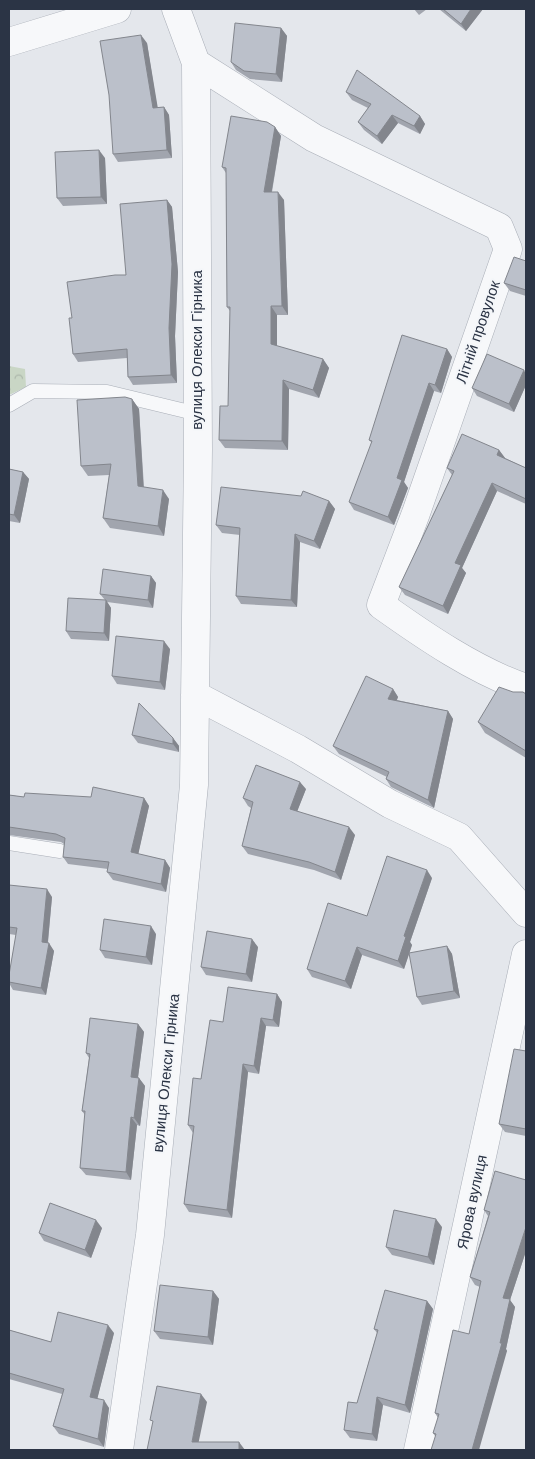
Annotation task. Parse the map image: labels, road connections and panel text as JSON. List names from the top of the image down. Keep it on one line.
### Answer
{"streets":{"street":["Літній провулок","вулиця Олекси Гірника","Ярова вулиця"]},"crossings":[["Літній провулок","вулиця Олекси Гірника"]]}
